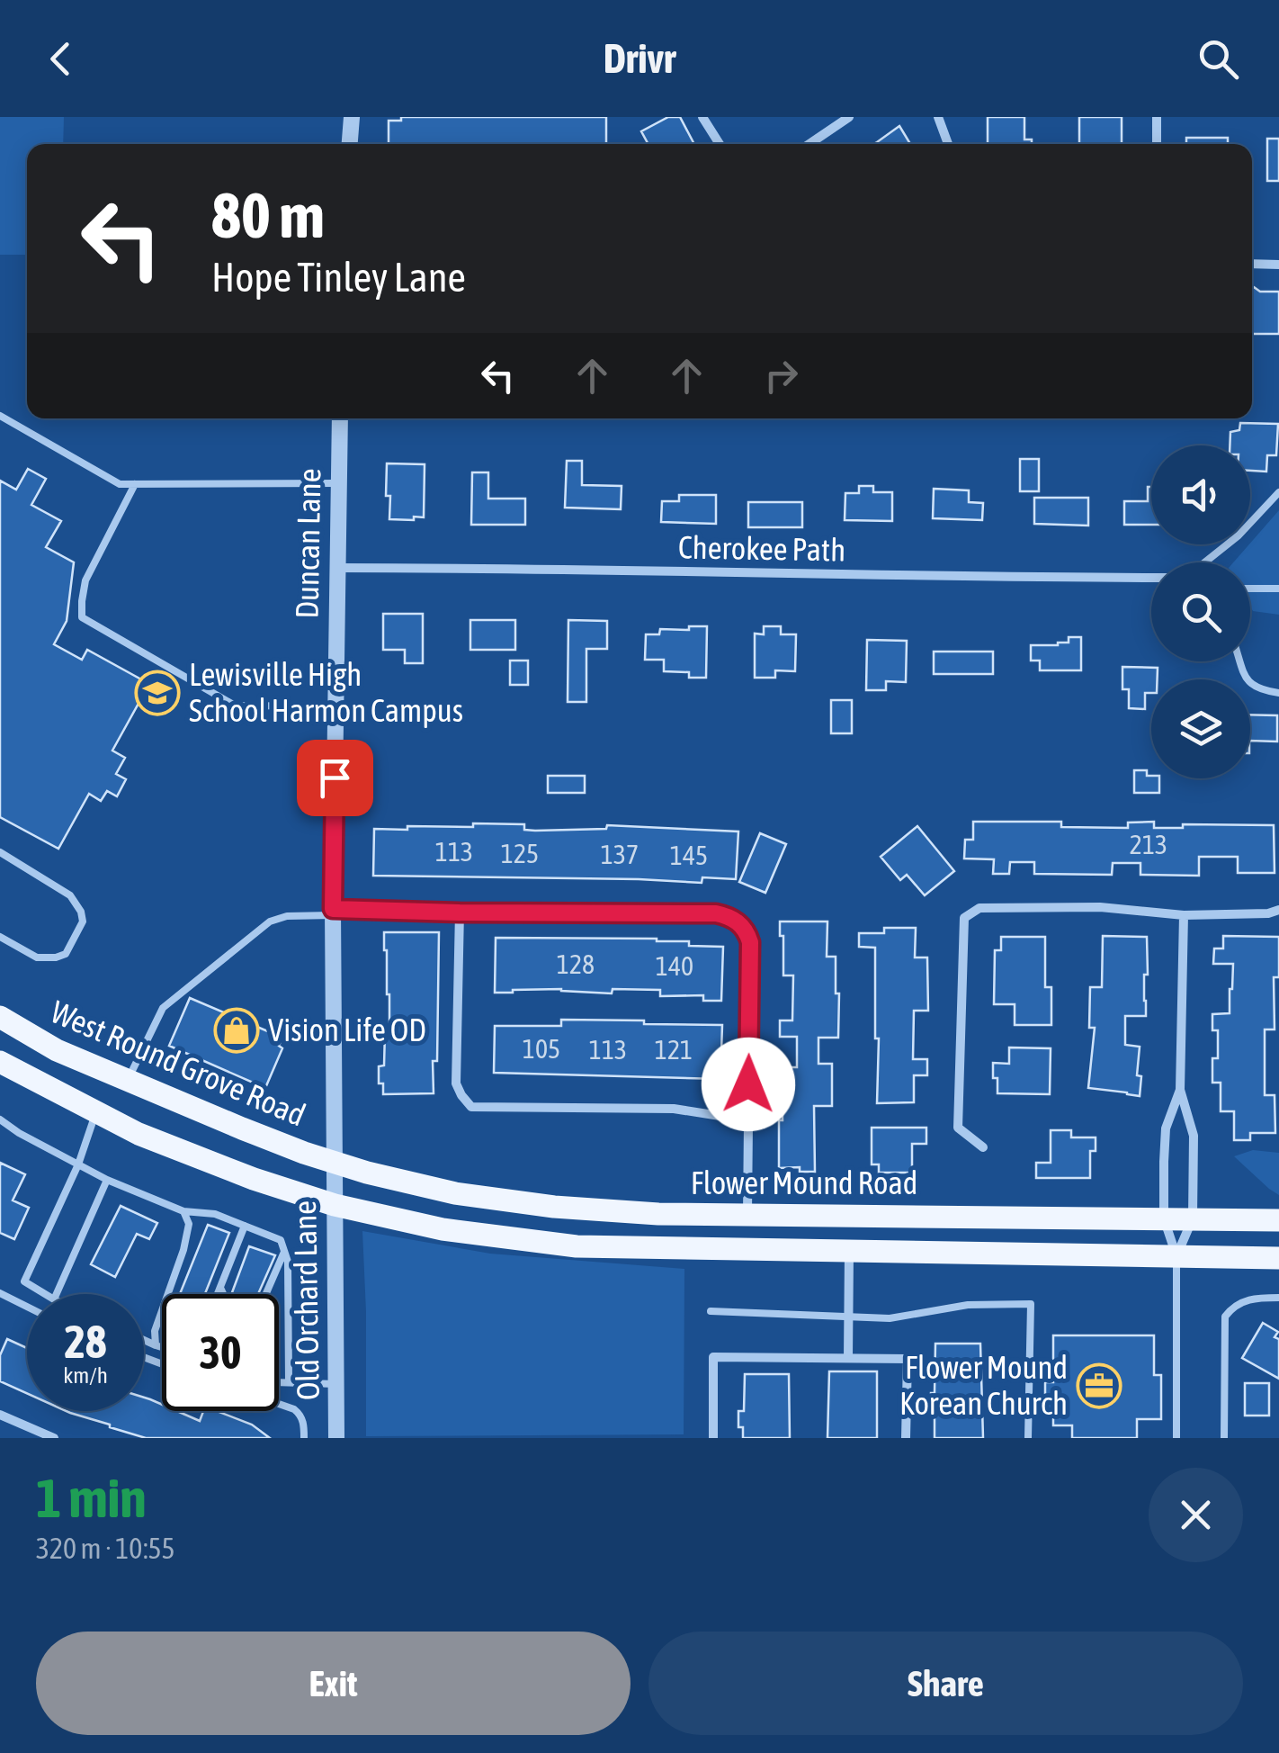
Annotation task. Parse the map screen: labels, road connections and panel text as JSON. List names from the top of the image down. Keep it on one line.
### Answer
{"streets":{"main road":["West Round Grove Road","Flower Mound Road"],"street":["Duncan Lane","Cherokee Path","Old Orchard Lane"]},"crossings":[["Duncan Lane","Cherokee Path"],["Duncan Lane","West Round Grove Road"],["Duncan Lane","Flower Mound Road"],["Duncan Lane","Old Orchard Lane"],["West Round Grove Road","Flower Mound Road"],["West Round Grove Road","Old Orchard Lane"],["Flower Mound Road","Old Orchard Lane"]],"places":{"school or university":["Lewisville High School Harmon Campus"],"shop":["Vision Life OD"],"office":["Flower Mound Korean Church"]},"house_numbers":["213","113","125","137","145","128","140","105","113","121"],"page":{"header":"Drivr","turn":["80 m","Hope Tinley Lane"],"speed":"28 km/h","limit":"30","heading":["1 min","320 m · 10:55"],"buttons":["Exit","Share"]}}
